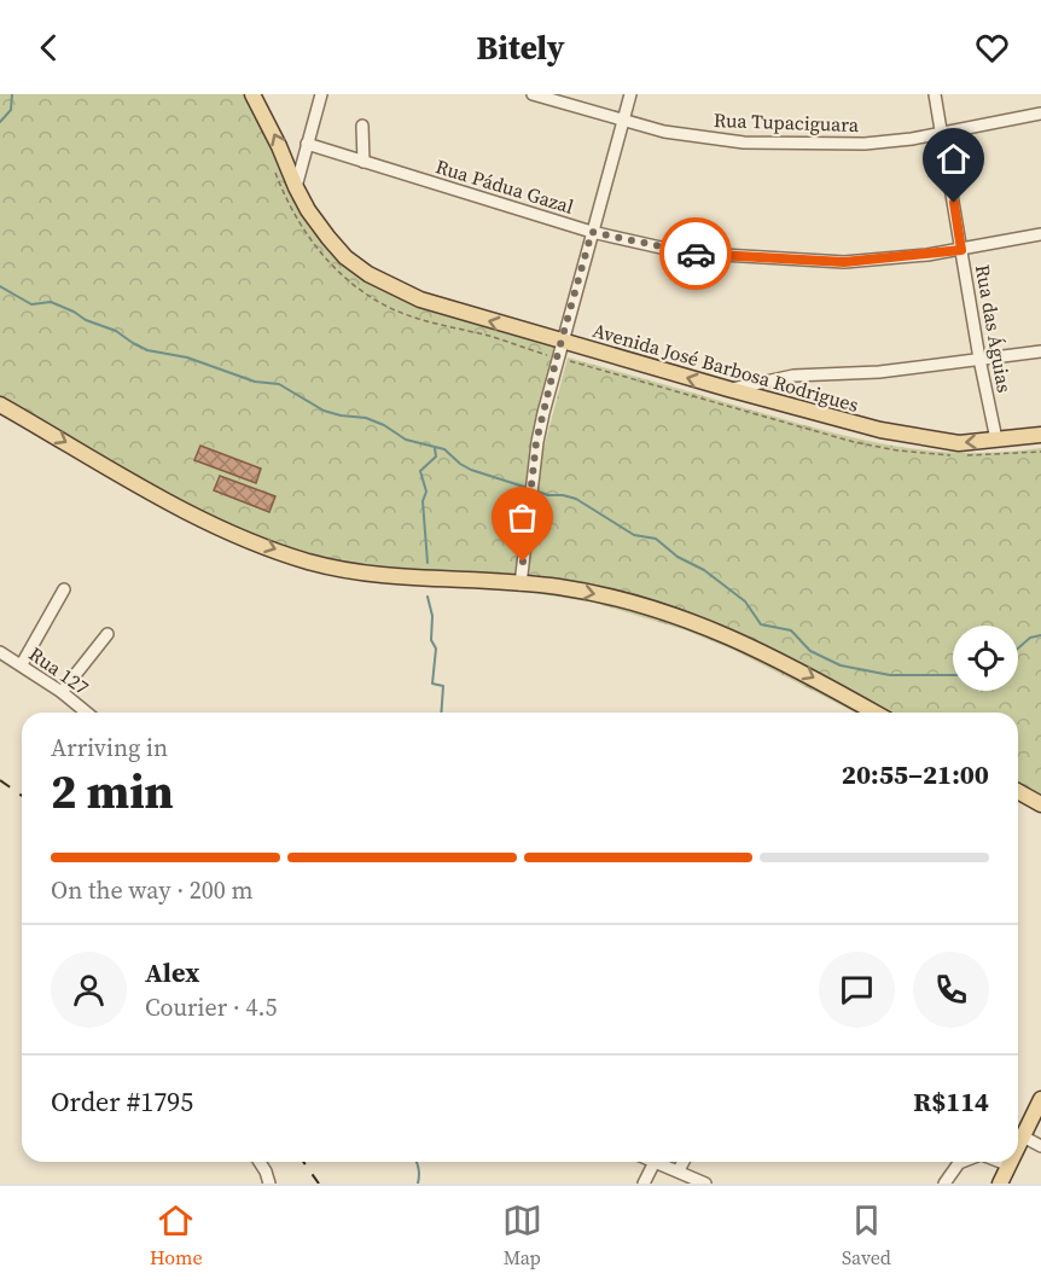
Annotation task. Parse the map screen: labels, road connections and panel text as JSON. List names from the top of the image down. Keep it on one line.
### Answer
{"streets":{"main road":["Avenida José Barbosa Rodrigues"],"street":["Rua Tupaciguara","Rua Pádua Gazal","Rua das Águias","Rua 127"]},"crossings":[["Rua Tupaciguara","Rua das Águias"],["Rua Pádua Gazal","Rua das Águias"],["Rua das Águias","Avenida José Barbosa Rodrigues"]],"one_way":["Avenida José Barbosa Rodrigues"],"page":{"header":"Bitely","heading":["2 min","Arriving in","20:55–21:00"],"panel":["Alex","Courier · 4.5","Order #1795","R$114"],"bar":"On the way · 200 m","tabs":["Home","Map","Saved"]}}
